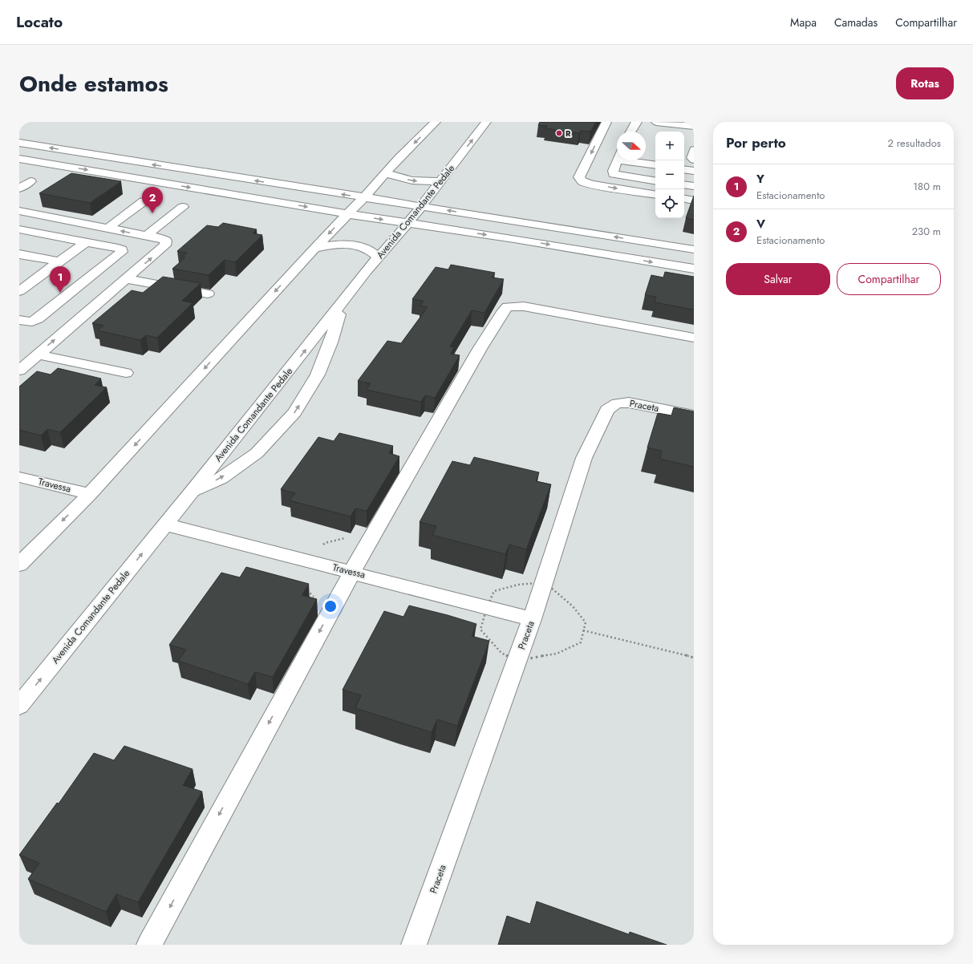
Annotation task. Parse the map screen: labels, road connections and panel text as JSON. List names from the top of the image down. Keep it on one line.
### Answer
{"streets":{"street":["Avenida Comandante Pedale","Praceta","Travessa"]},"crossings":[["Avenida Comandante Pedale","Travessa"],["Praceta","Travessa"]],"places":["R"],"north":"right","page":{"header":"Locato","nav":["Mapa","Camadas","Compartilhar"],"title":"Onde estamos","buttons":["Rotas",["Salvar","Compartilhar"]],"heading":["Por perto","2 resultados"],"map_buttons":["+","−"],"list":[{"mark":"1","name":"Y","note":"Estacionamento","value":"180 m"},{"mark":"2","name":"V","note":"Estacionamento","value":"230 m"}],"pins":["2","1"]}}
